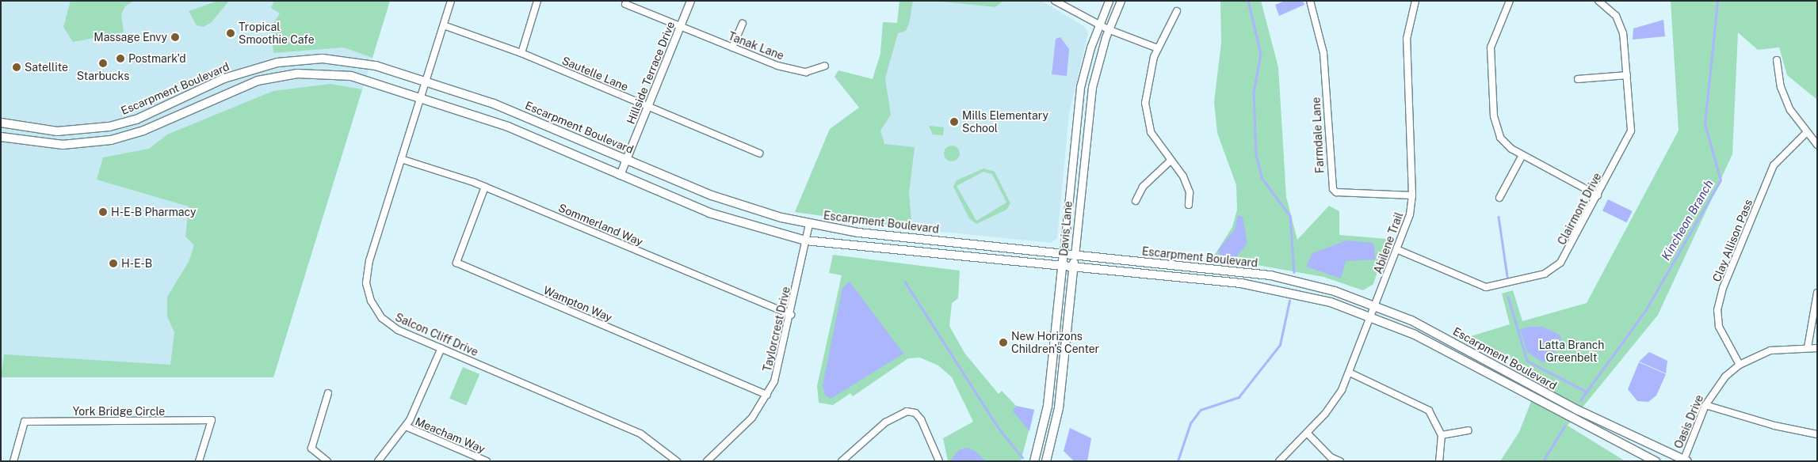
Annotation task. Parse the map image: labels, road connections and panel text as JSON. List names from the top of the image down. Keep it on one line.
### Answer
{"streets":{"main road":["Escarpment Boulevard","Davis Lane"],"street":["Tanak Lane","Hillside Terrace Drive","Sautelle Lane","Farmdale Lane","Clairmont Drive","Sommerland Way","Clay Allison Pass","Abilene Trail","Wampton Way","Taylorcrest Drive","Salcon Cliff Drive","York Bridge Circle","Oasis Drive","Meacham Way"]},"crossings":[["Tanak Lane","Hillside Terrace Drive"],["Hillside Terrace Drive","Sautelle Lane"],["Hillside Terrace Drive","Escarpment Boulevard"],["Sautelle Lane","Salcon Cliff Drive"],["Escarpment Boulevard","Davis Lane"],["Escarpment Boulevard","Abilene Trail"],["Escarpment Boulevard","Taylorcrest Drive"],["Escarpment Boulevard","Salcon Cliff Drive"],["Escarpment Boulevard","Oasis Drive"],["Farmdale Lane","Abilene Trail"],["Clairmont Drive","Abilene Trail"],["Sommerland Way","Wampton Way"],["Sommerland Way","Taylorcrest Drive"],["Sommerland Way","Salcon Cliff Drive"],["Clay Allison Pass","Oasis Drive"],["Wampton Way","Taylorcrest Drive"]],"water":["Kincheon Branch"],"parks":["Latta Branch Greenbelt"],"places":["Tropical Smoothie Cafe","Massage Envy","Postmark'd","Starbucks","Satellite","Mills Elementary School","H-E-B Pharmacy","H-E-B","New Horizons Children's Center"]}
